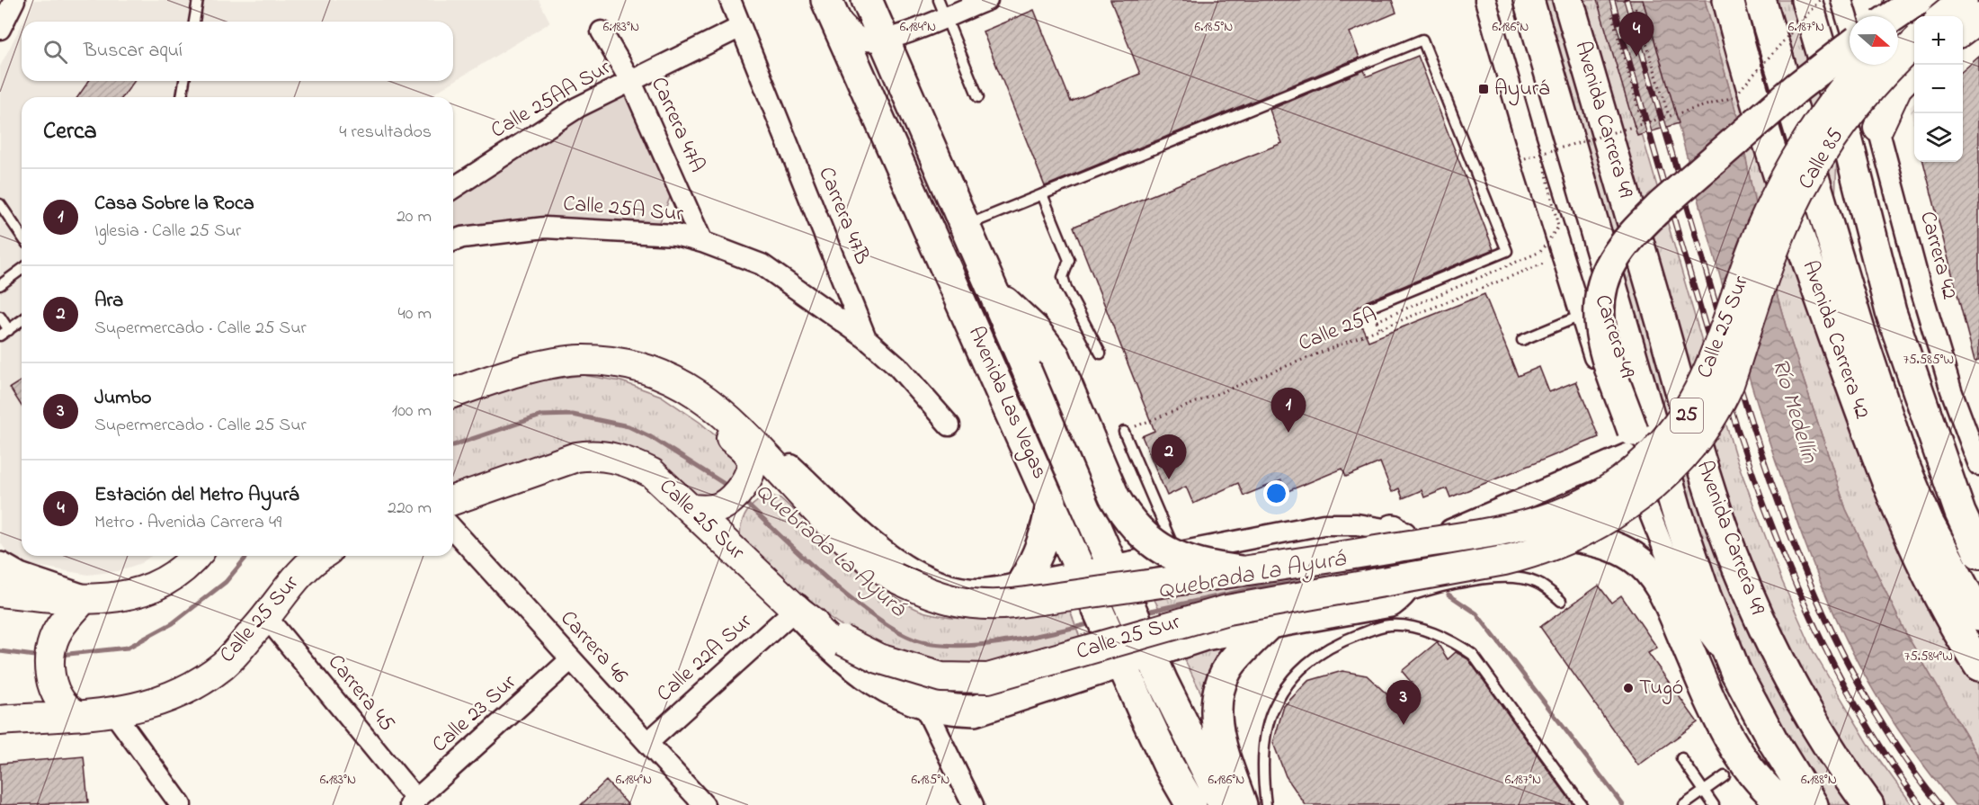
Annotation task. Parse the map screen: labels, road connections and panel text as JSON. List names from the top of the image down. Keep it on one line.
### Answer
{"streets":{"main road":["Avenida Carrera 49","Calle 85","Calle 25 Sur","Avenida Carrera 42","Avenida Las Vegas","25"],"street":["Calle 25AA Sur","Carrera 47A","Calle 25A Sur","Carrera 47B","Carrera 42","Carrera 49","Carrera 46","Calle 22A Sur","Carrera 45","Calle 23 Sur"],"path":["Calle 25A"]},"crossings":[["Calle 25AA Sur","Carrera 47A"],["Calle 25AA Sur","Carrera 47B"],["Carrera 47A","Calle 25A Sur"],["Calle 85","Calle 25 Sur"],["Calle 25A Sur","Carrera 47B"],["Calle 25 Sur","Carrera 49"],["Calle 25 Sur","Avenida Las Vegas"],["Calle 25 Sur","Calle 22A Sur"],["Calle 25 Sur","Carrera 45"],["Calle 25A","Carrera 49"],["Carrera 46","Calle 22A Sur"],["Carrera 46","Calle 23 Sur"],["Carrera 45","Calle 23 Sur"]],"water":["Río Medellín","Quebrada La Ayurá"],"places":{"transit":["Ayurá"],"other":["Tugó"]},"north":"right","page":{"pins":["4","1","2","3"],"map_buttons":["+","−"],"search":"Buscar aquí","heading":["Cerca","4 resultados"],"list":[{"mark":"1","name":"Casa Sobre la Roca","note":"Iglesia · Calle 25 Sur","value":"20 m"},{"mark":"2","name":"Ara","note":"Supermercado · Calle 25 Sur","value":"40 m"},{"mark":"3","name":"Jumbo","note":"Supermercado · Calle 25 Sur","value":"100 m"},{"mark":"4","name":"Estación del Metro Ayurá","note":"Metro · Avenida Carrera 49","value":"220 m"}]},"coordinates":["6.183°N","6.184°N","6.185°N","6.186°N","6.187°N","75.585°W","75.584°W","6.188°N"]}
